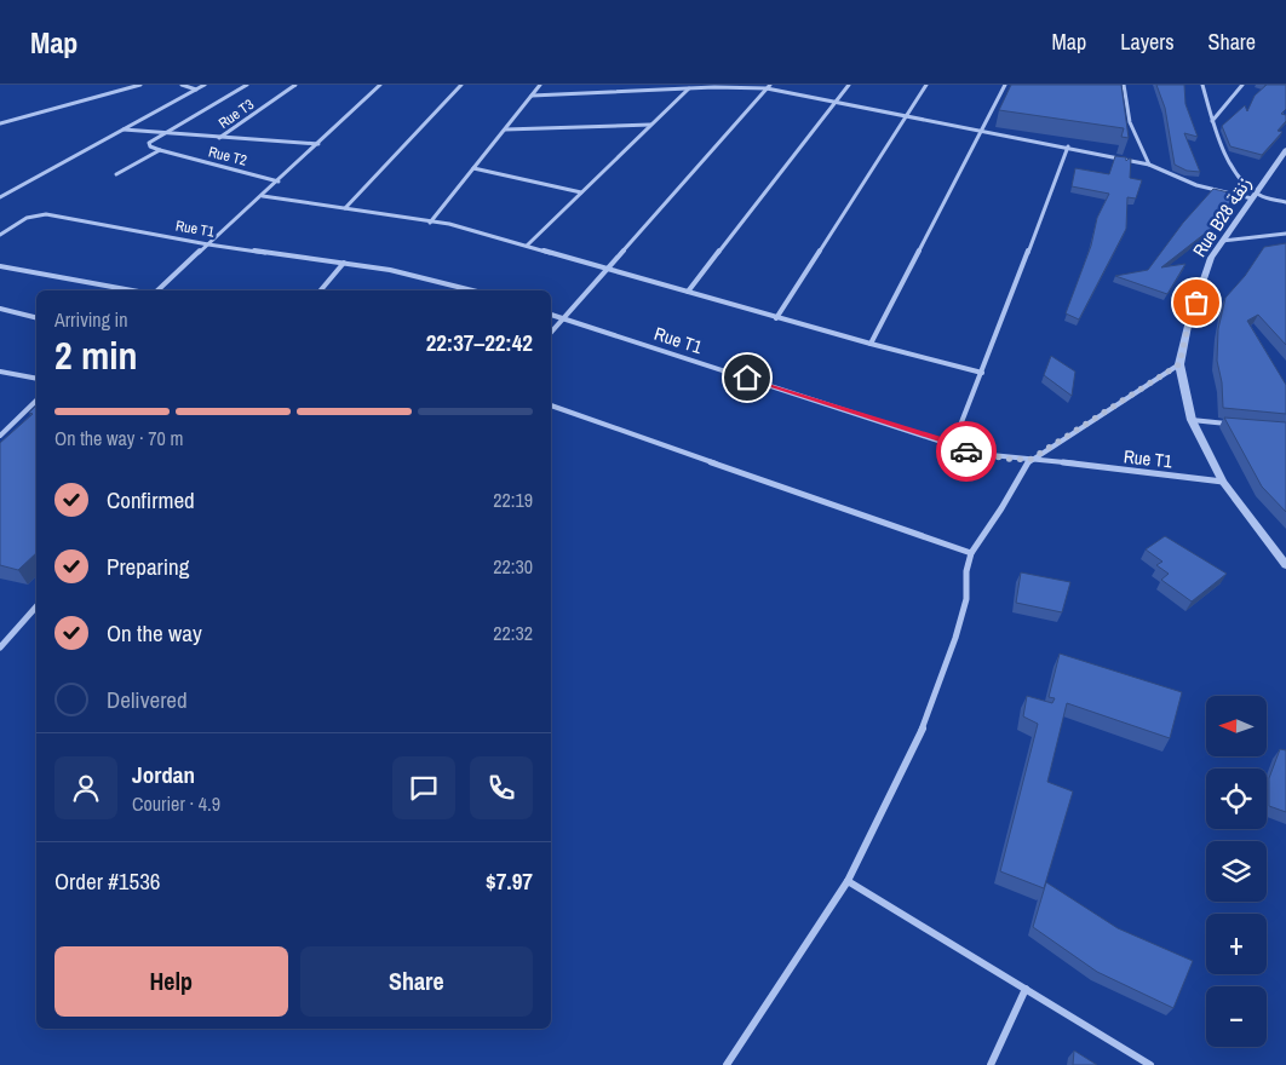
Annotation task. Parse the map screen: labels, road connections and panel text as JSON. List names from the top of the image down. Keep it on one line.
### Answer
{"streets":{"street":["Rue T3","Rue T2","Rue B28 زنقة","Rue T1"]},"crossings":[["Rue B28 زنقة","Rue T1"]],"north":"left","page":{"header":"Map","nav":["Map","Layers","Share"],"heading":["2 min","Arriving in","22:37–22:42"],"panel":["Jordan","Courier · 4.9","Order #1536","$7.97"],"bar":"On the way · 70 m","list":[["Confirmed","22:19"],["Preparing","22:30"],["On the way","22:32"],"Delivered"],"map_buttons":["+","−"],"buttons":["Help","Share"]}}
